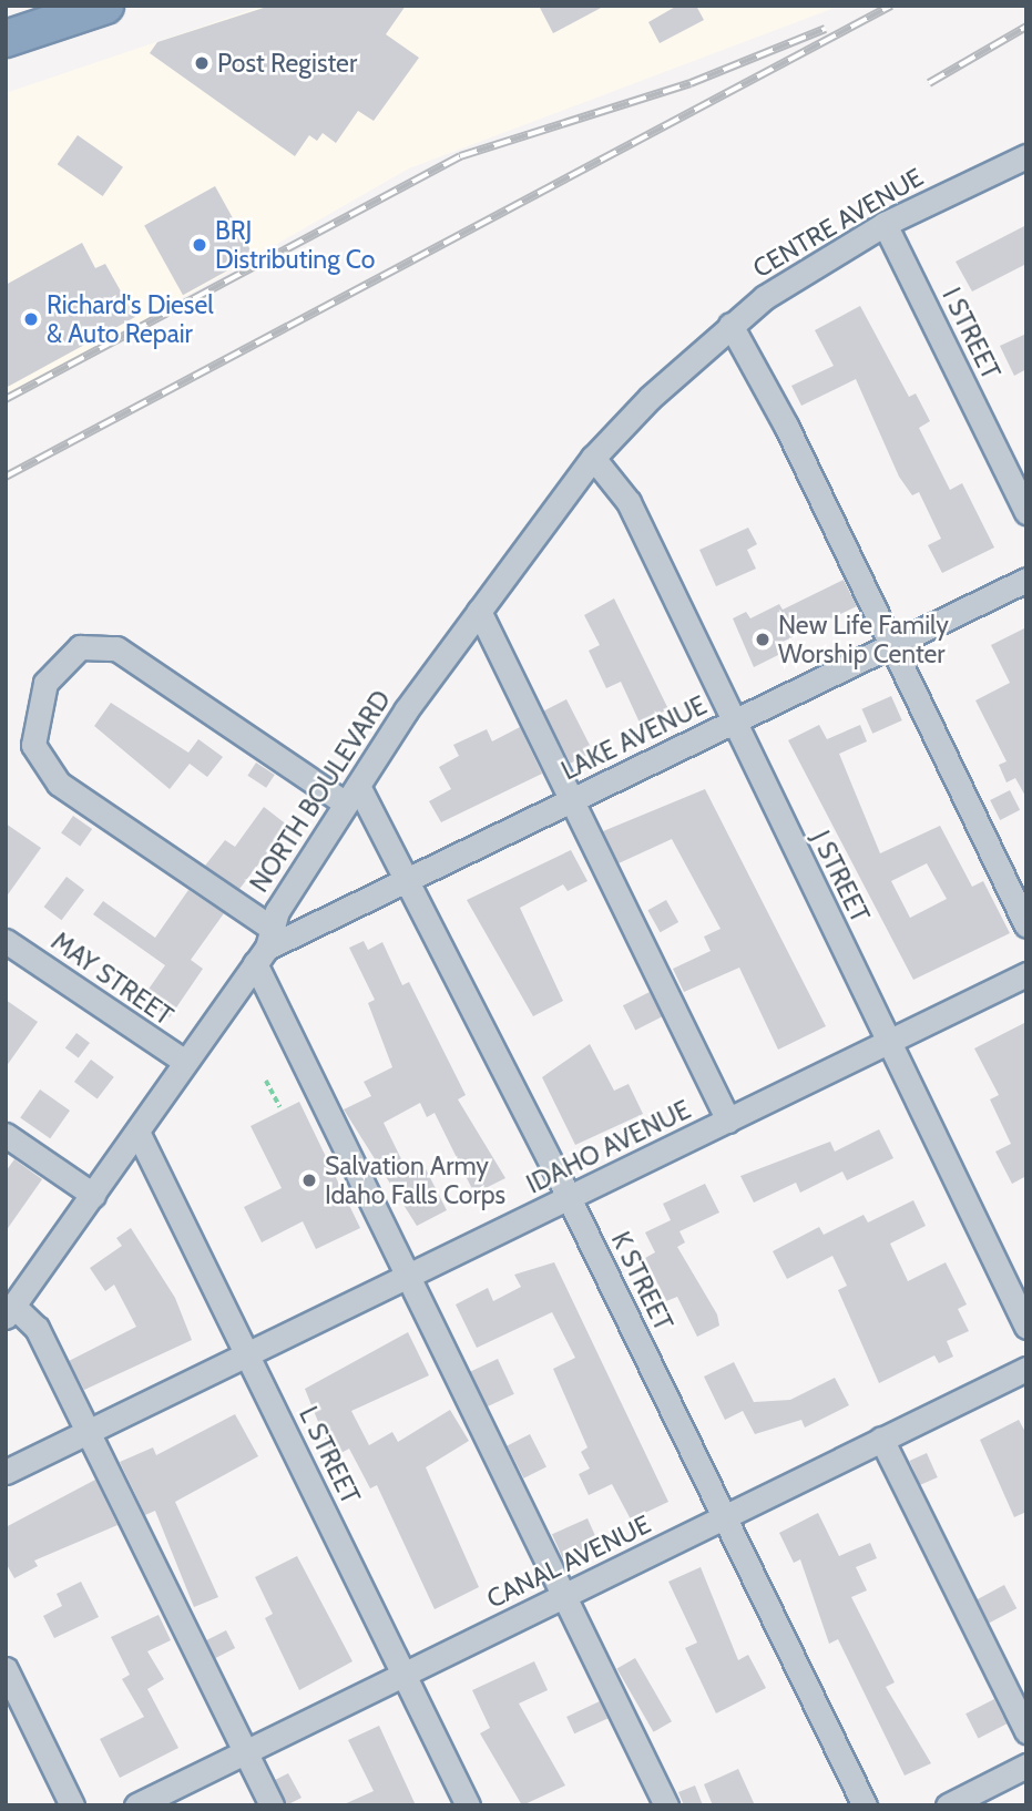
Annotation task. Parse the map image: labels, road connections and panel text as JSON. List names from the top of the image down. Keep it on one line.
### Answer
{"streets":{"street":["CENTRE AVENUE","I STREET","LAKE AVENUE","NORTH BOULEVARD","J STREET","MAY STREET","IDAHO AVENUE","K STREET","L STREET","CANAL AVENUE"]},"crossings":[["CENTRE AVENUE","I STREET"],["CENTRE AVENUE","NORTH BOULEVARD"],["CENTRE AVENUE","J STREET"],["LAKE AVENUE","NORTH BOULEVARD"],["LAKE AVENUE","J STREET"],["LAKE AVENUE","K STREET"],["NORTH BOULEVARD","J STREET"],["NORTH BOULEVARD","MAY STREET"],["NORTH BOULEVARD","K STREET"],["NORTH BOULEVARD","L STREET"],["J STREET","IDAHO AVENUE"],["IDAHO AVENUE","K STREET"],["IDAHO AVENUE","L STREET"],["K STREET","CANAL AVENUE"],["L STREET","CANAL AVENUE"]],"places":["Post Register","BRJ Distributing Co","Richard's Diesel & Auto Repair","New Life Family Worship Center","Salvation Army Idaho Falls Corps"]}
